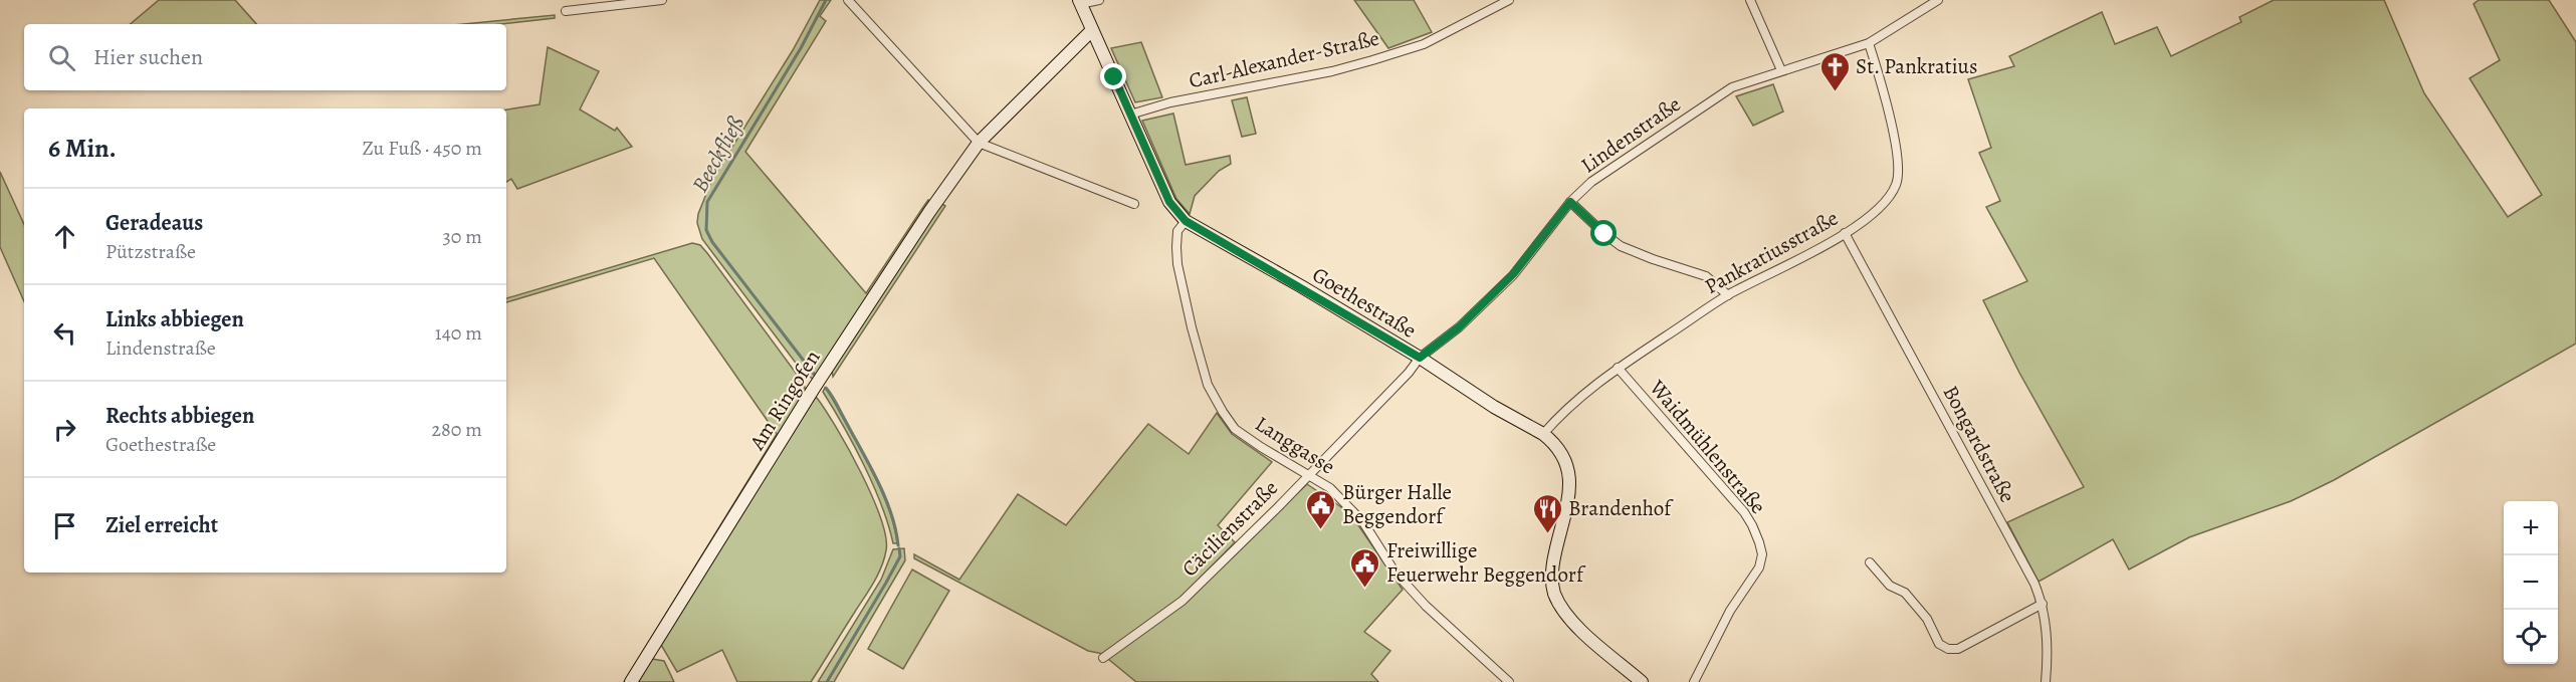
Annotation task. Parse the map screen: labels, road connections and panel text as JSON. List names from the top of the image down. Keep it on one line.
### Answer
{"streets":{"street":["Carl-Alexander-Straße","Lindenstraße","Pankratiusstraße","Goethestraße","Am Ringofen","Bongardstraße","Langgasse","Waidmühlenstraße","Cäcilienstraße"]},"crossings":[["Carl-Alexander-Straße","Goethestraße"],["Lindenstraße","Pankratiusstraße"],["Lindenstraße","Goethestraße"],["Lindenstraße","Cäcilienstraße"],["Pankratiusstraße","Goethestraße"],["Pankratiusstraße","Bongardstraße"],["Pankratiusstraße","Waidmühlenstraße"],["Goethestraße","Am Ringofen"],["Goethestraße","Langgasse"],["Goethestraße","Cäcilienstraße"],["Langgasse","Cäcilienstraße"]],"water":["Beeckfließ"],"places":{"church":["St. Pankratius"],"public building":["Bürger Halle Beggendorf","Freiwillige Feuerwehr Beggendorf"],"restaurant":["Brandenhof"]},"page":{"search":"Hier suchen","heading":["6 Min.","Zu Fuß · 450 m"],"list":[["Geradeaus","Pützstraße","30 m"],["Links abbiegen","Lindenstraße","140 m"],["Rechts abbiegen","Goethestraße","280 m"],"Ziel erreicht"],"map_buttons":["+","−"]}}
